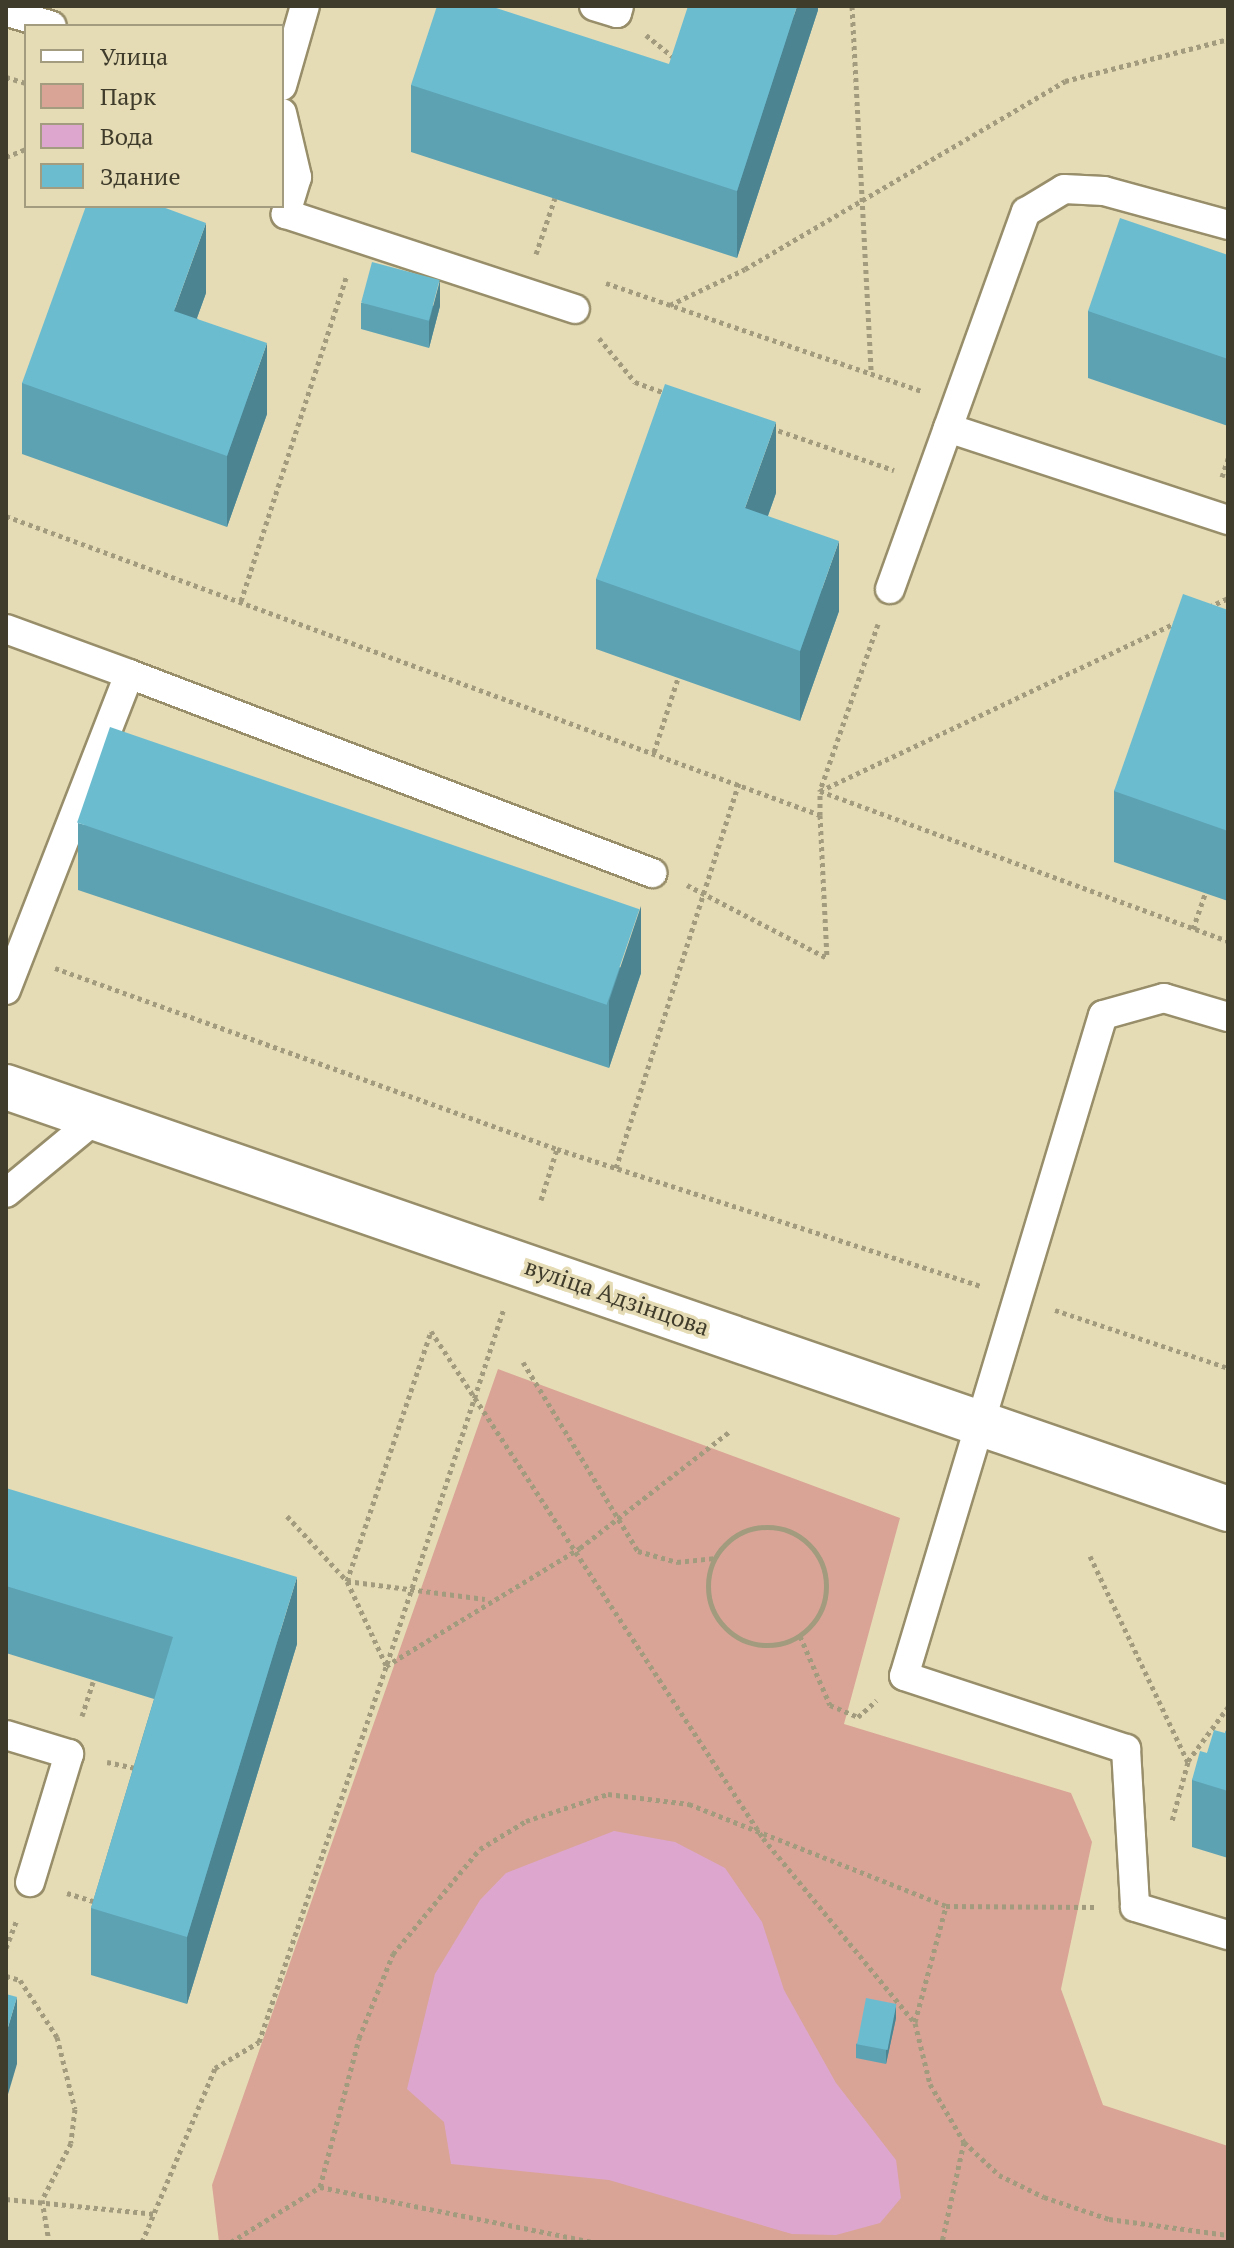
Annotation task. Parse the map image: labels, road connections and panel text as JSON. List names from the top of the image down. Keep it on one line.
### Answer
{"streets":{"main road":["вуліца Адзінцова"]},"legend":["Улица","Парк","Вода","Здание"]}
